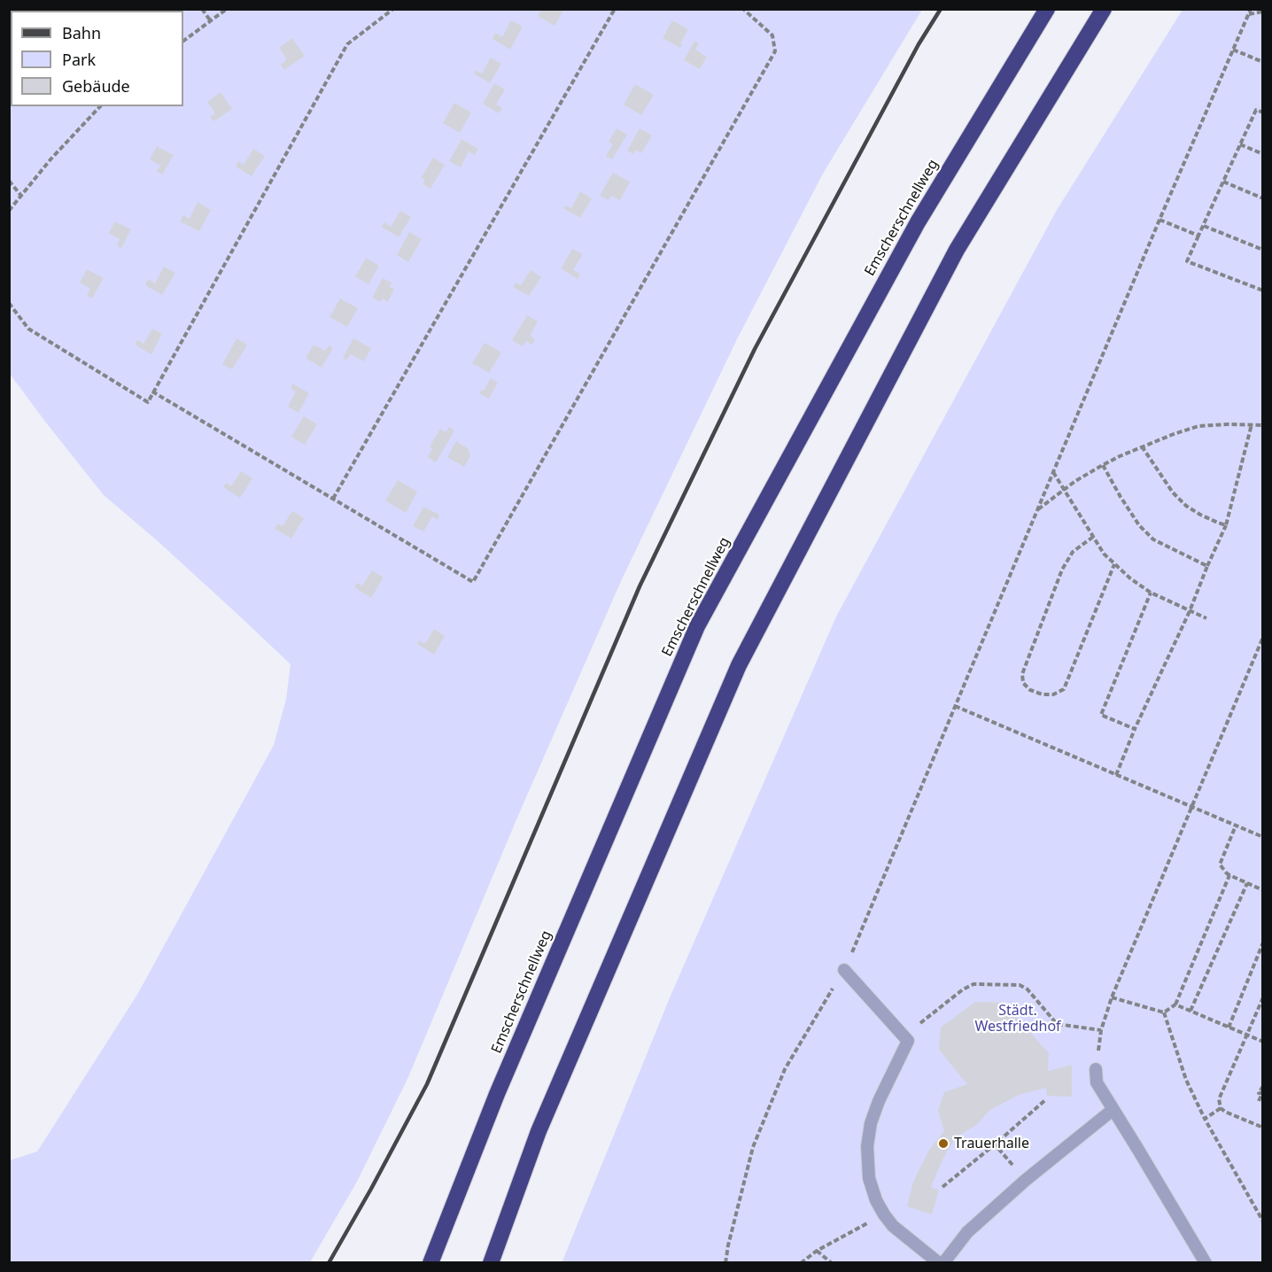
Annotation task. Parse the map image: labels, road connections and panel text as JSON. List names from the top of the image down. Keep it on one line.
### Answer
{"streets":{"highway":["Emscherschnellweg"]},"parks":["Städt. Westfriedhof"],"places":["Trauerhalle"],"legend":["Bahn","Park","Gebäude"]}
